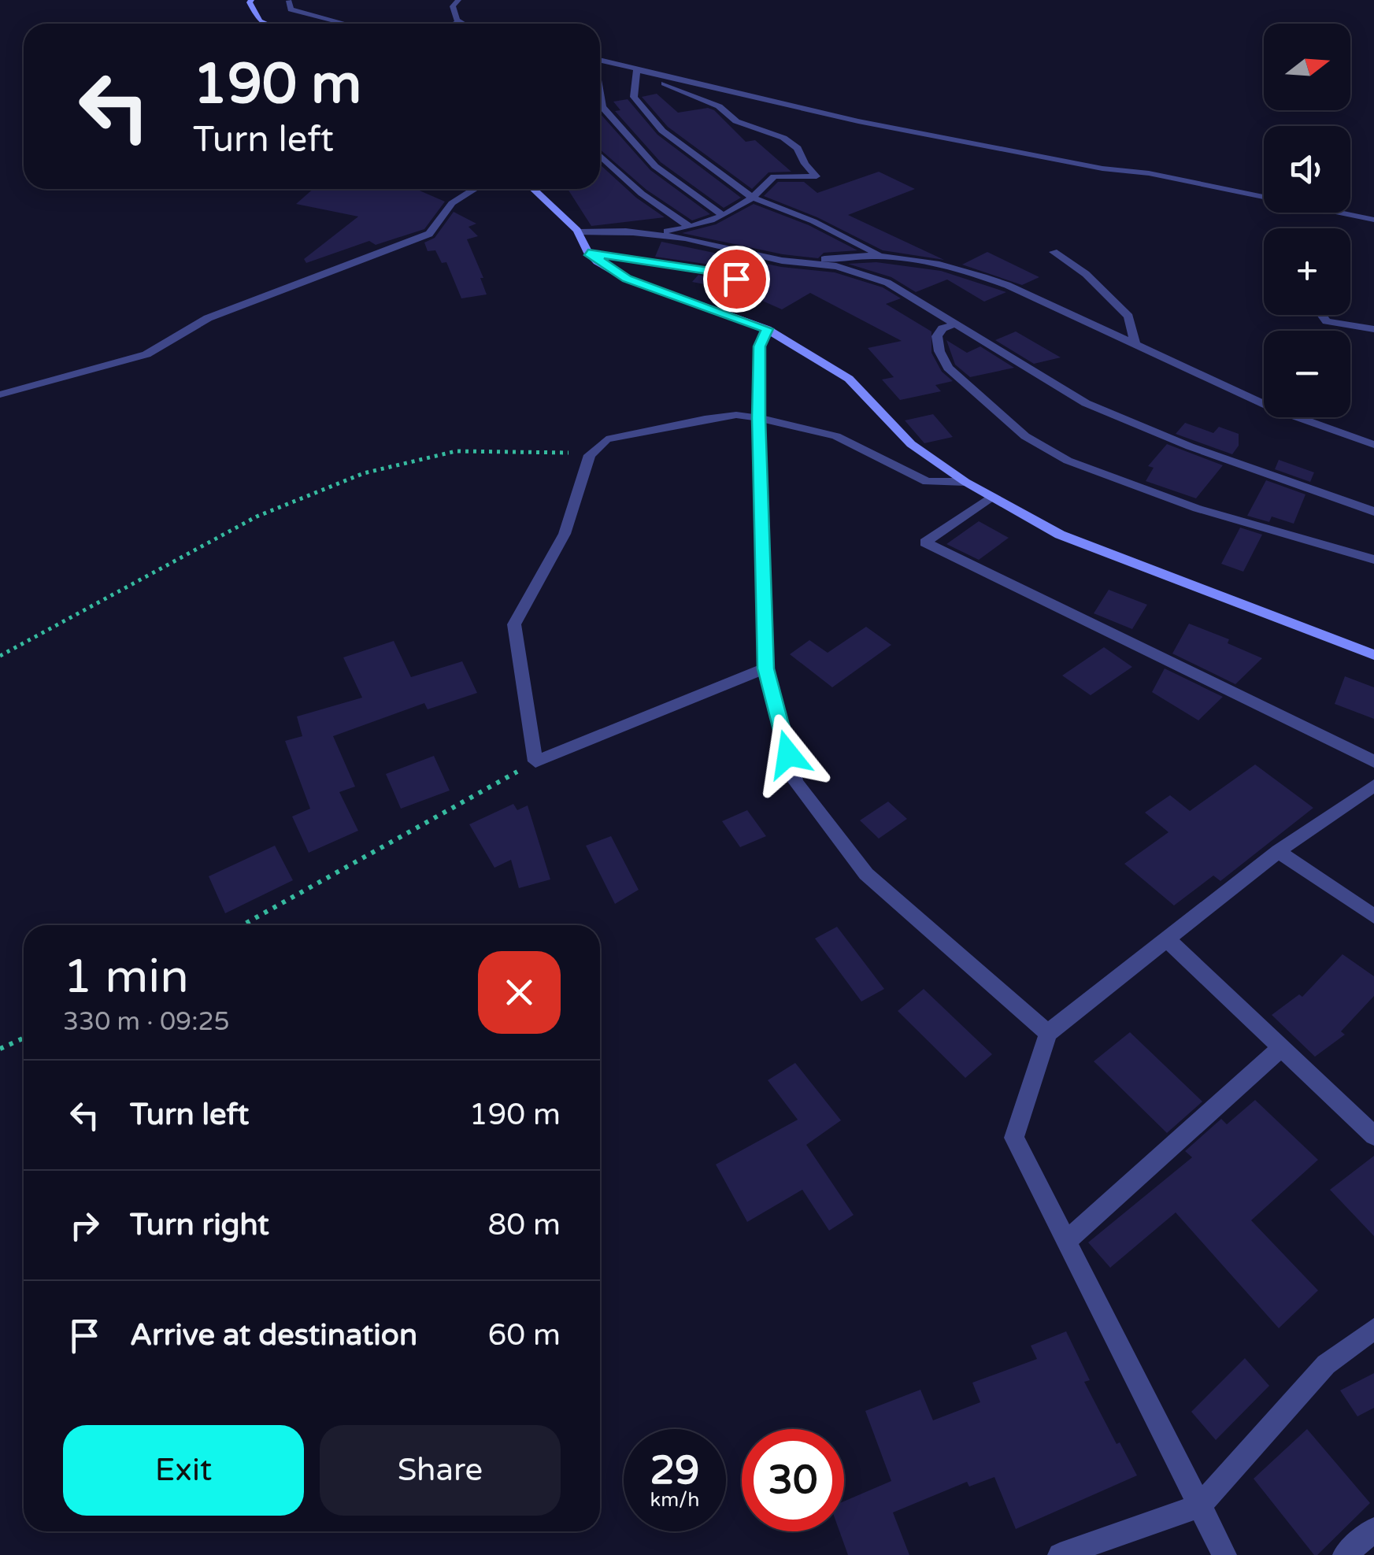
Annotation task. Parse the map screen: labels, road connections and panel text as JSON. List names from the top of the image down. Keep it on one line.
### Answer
{"north":"right","page":{"map_buttons":["+","−"],"turn":["190 m","Turn left"],"heading":["1 min","330 m · 09:25"],"list":[{"name":"Turn left","value":"190 m"},{"name":"Turn right","value":"80 m"},{"name":"Arrive at destination","value":"60 m"}],"buttons":["Exit","Share"],"speed":"29 km/h","limit":"30"}}
